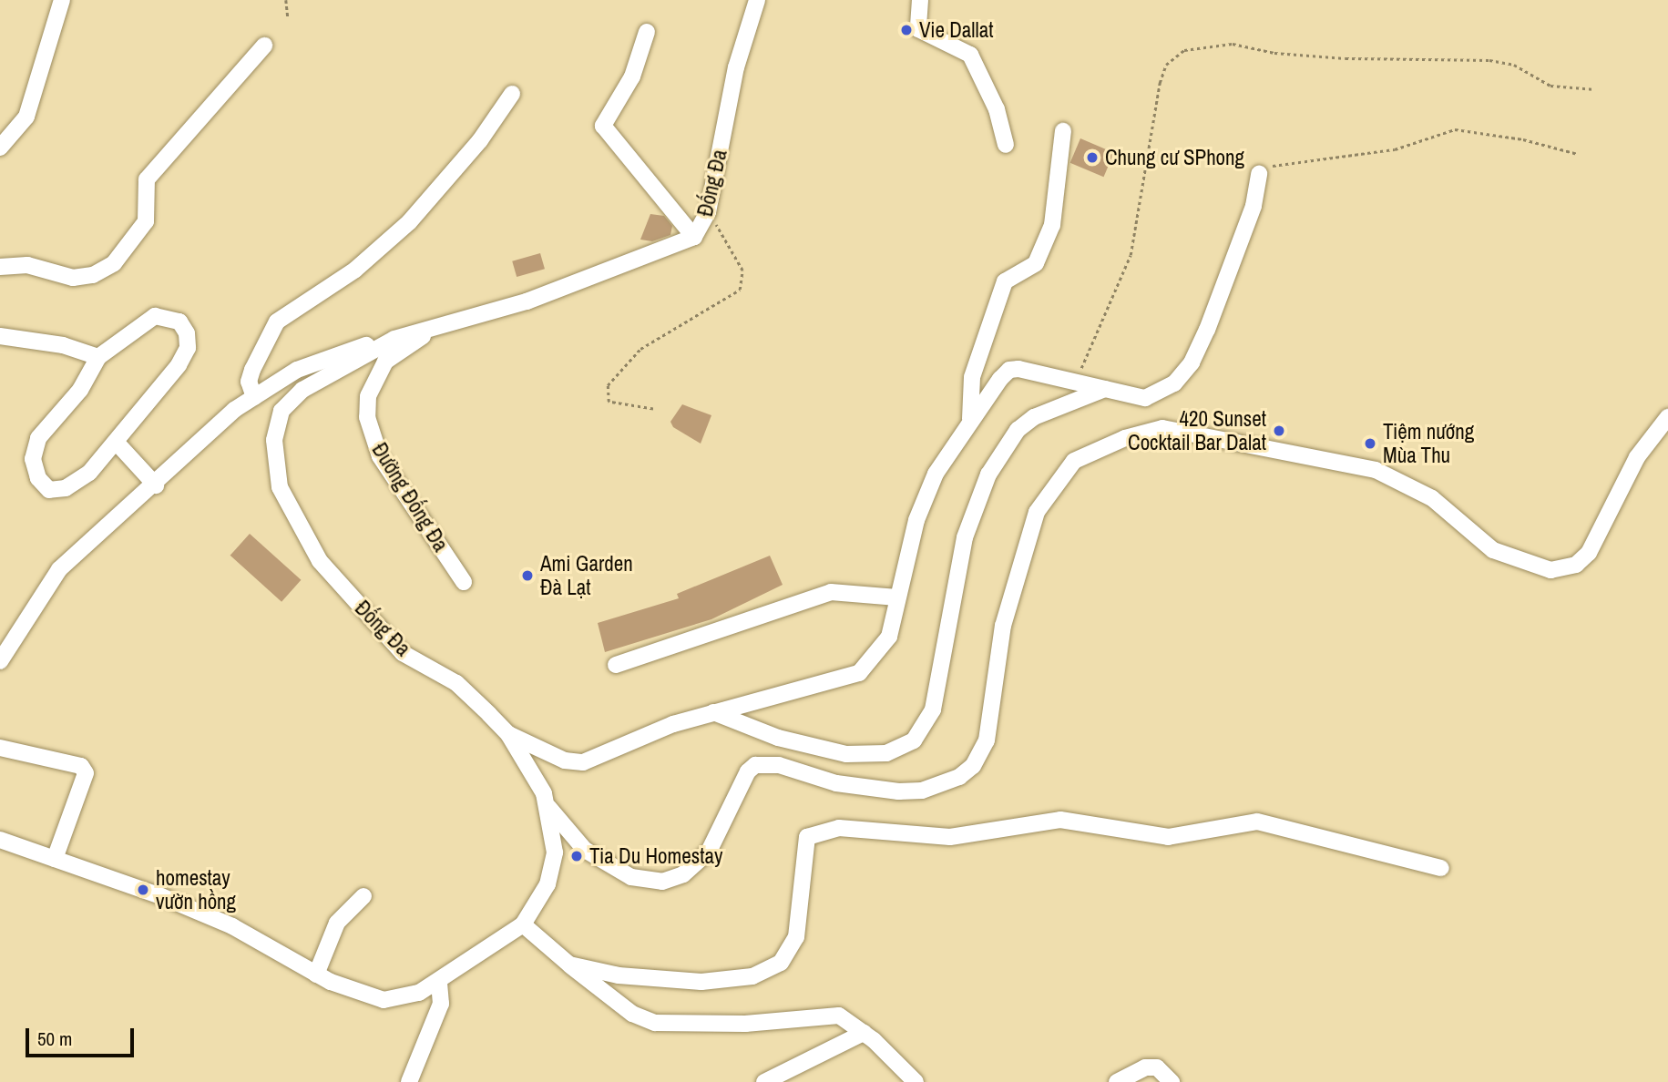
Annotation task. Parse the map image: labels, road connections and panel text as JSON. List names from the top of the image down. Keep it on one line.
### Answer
{"streets":{"street":["Đống Đa","Đường Đống Đa"]},"crossings":[["Đống Đa","Đường Đống Đa"]],"places":["Vie Dallat","Chung cư SPhong","420 Sunset Cocktail Bar Dalat","Tiệm nướng Mùa Thu","Ami Garden Đà Lạt","Tia Du Homestay","homestay vườn hồng"],"scale_bar":"50 m"}
